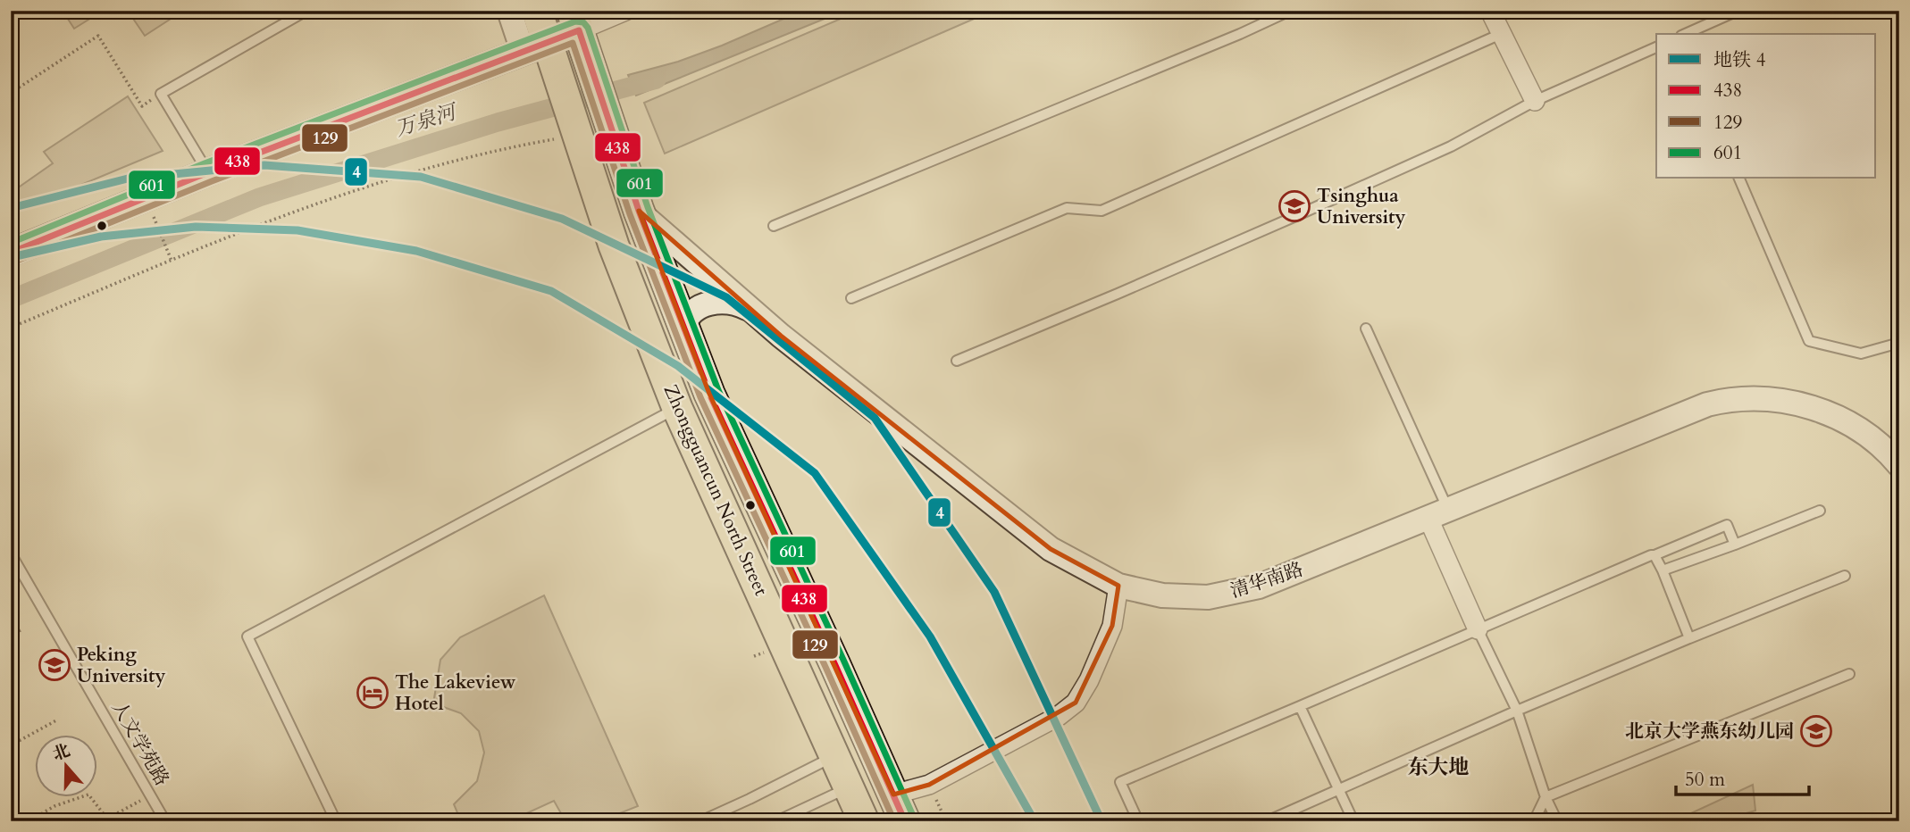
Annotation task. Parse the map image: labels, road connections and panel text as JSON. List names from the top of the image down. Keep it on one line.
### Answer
{"streets":{"main road":["Zhongguancun North Street"],"street":["清华南路"],"lane":["人文学苑路"]},"crossings":[["Zhongguancun North Street","清华南路"]],"districts":["东大地"],"water":["万泉河"],"places":{"school or university":["Tsinghua University","Peking University","北京大学燕东幼儿园"],"hotel":["The Lakeview Hotel"]},"lines":["transit line 601","transit line 438","transit line 129","metro line 4"],"legend":["地铁 4","438","129","601"],"scale_bar":"50 m","north":"top"}
